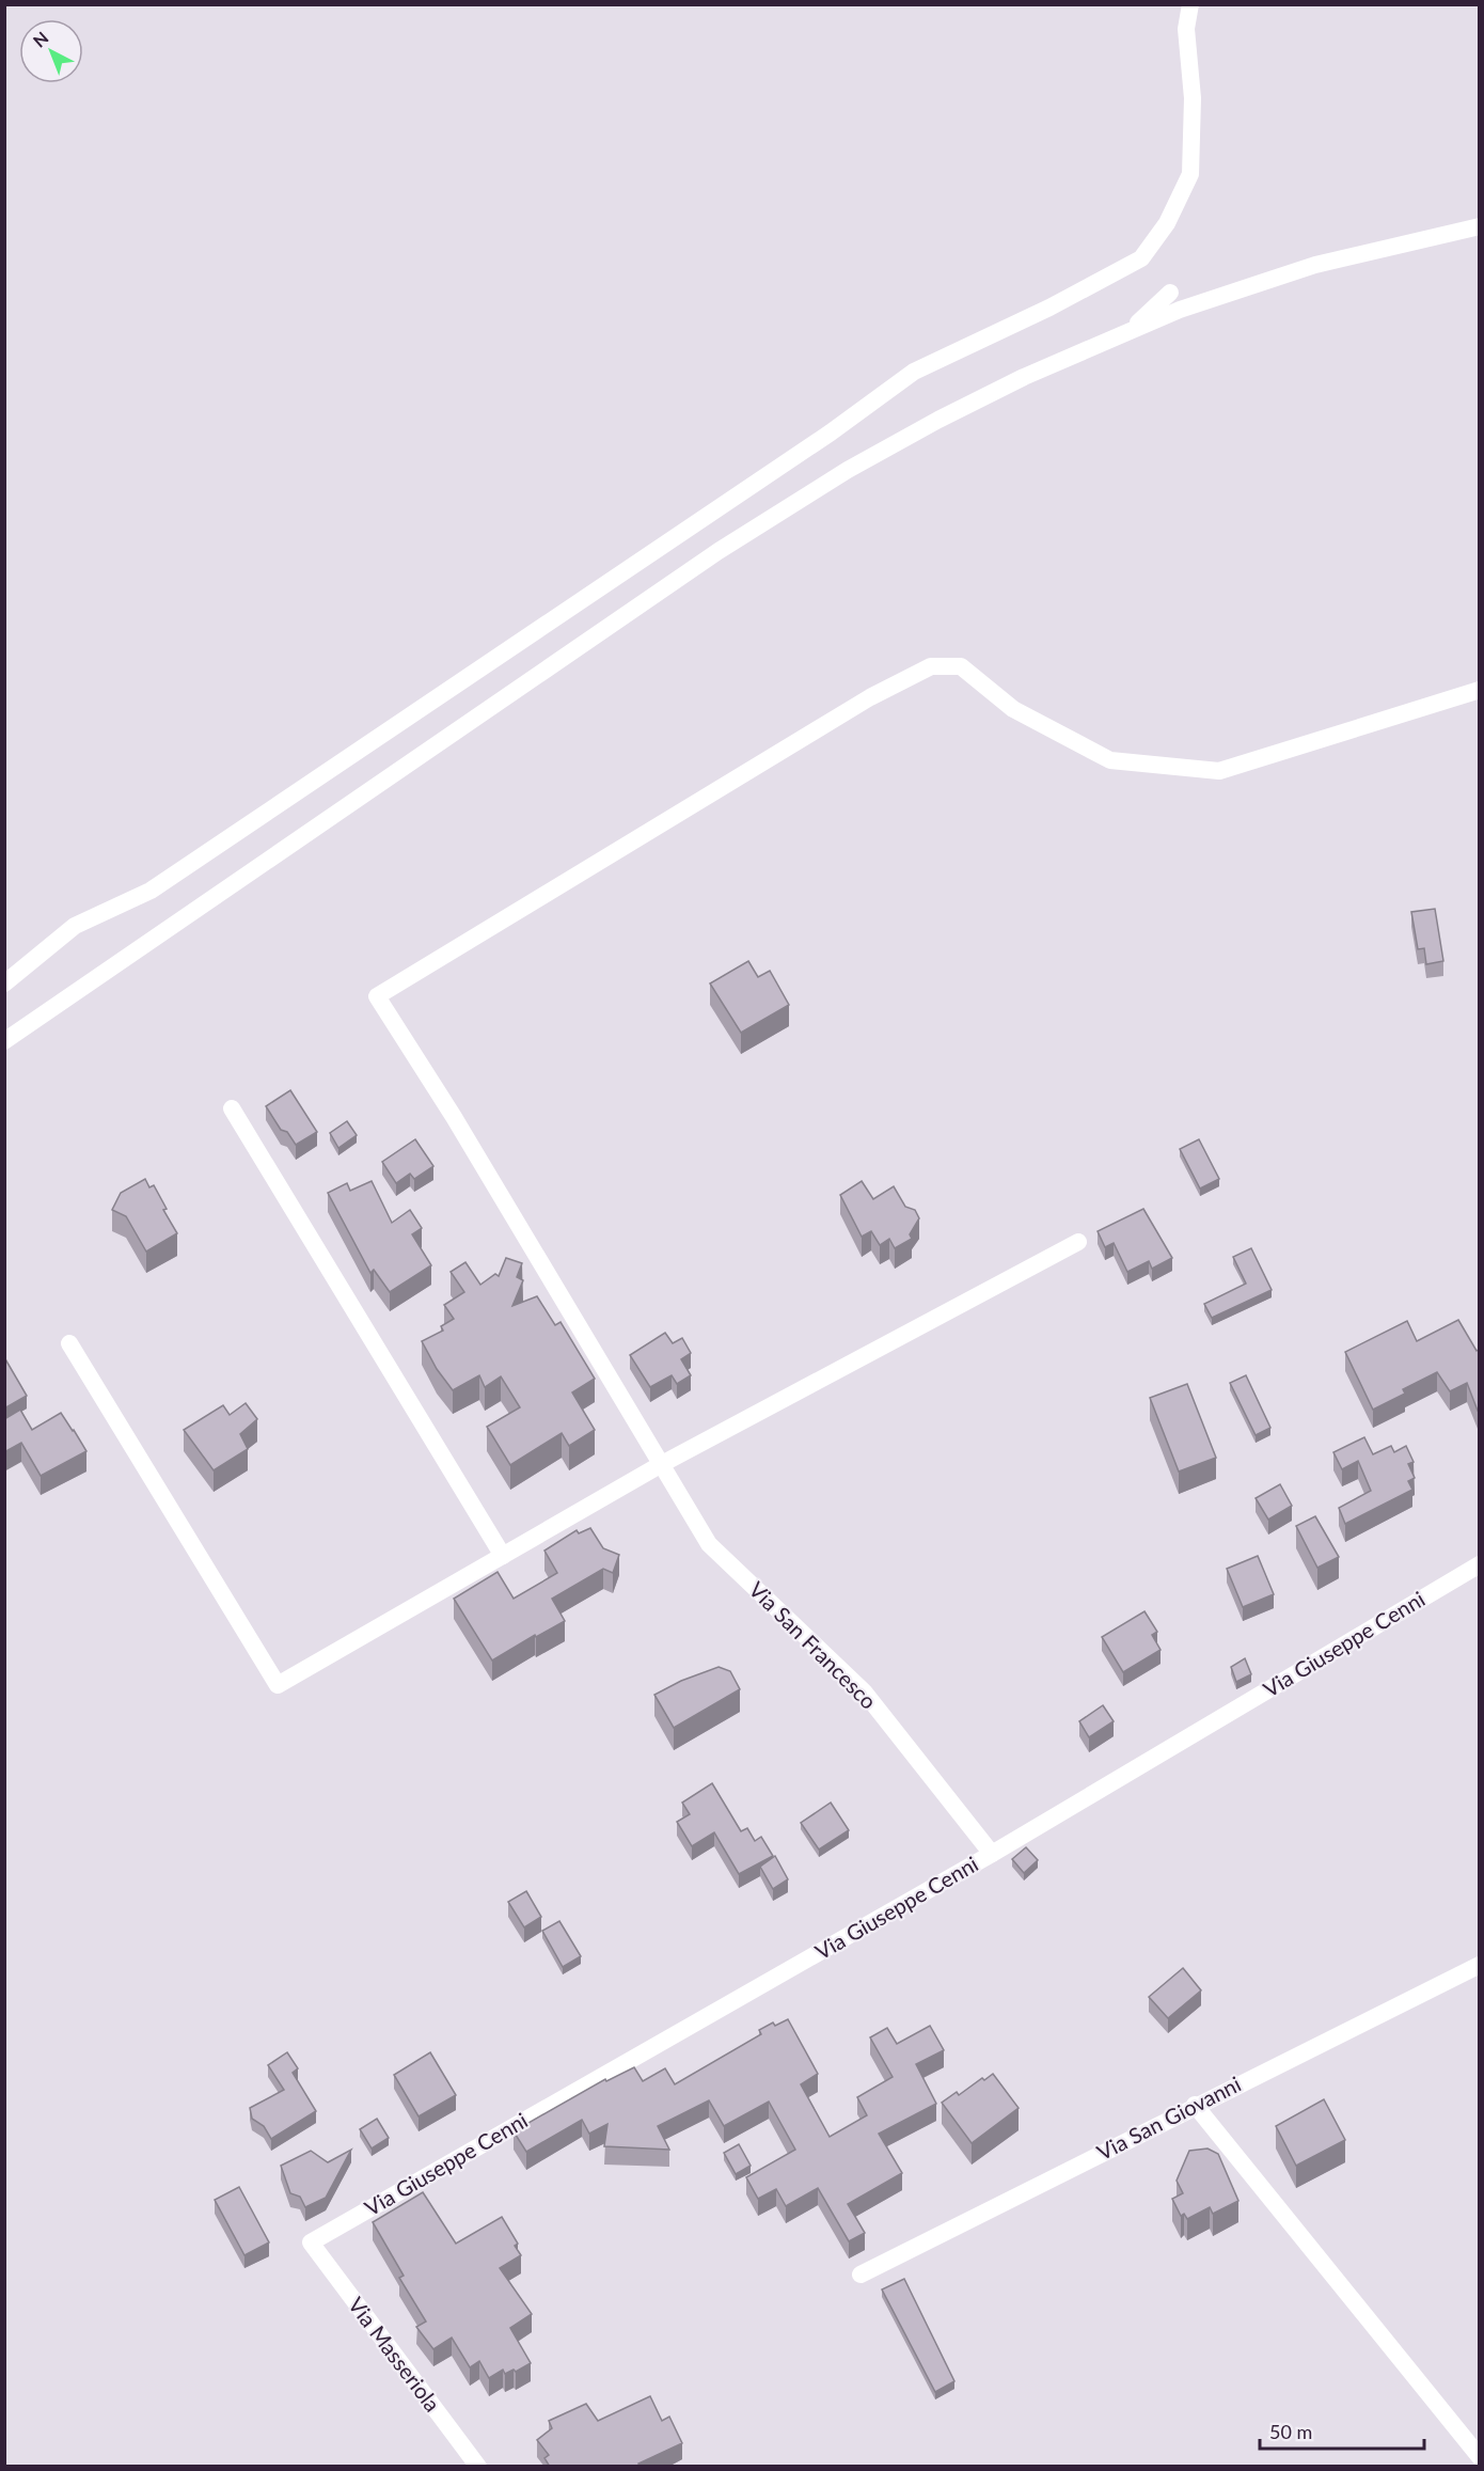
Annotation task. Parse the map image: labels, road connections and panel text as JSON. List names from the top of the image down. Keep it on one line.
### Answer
{"streets":{"street":["Via Giuseppe Cenni","Via San Francesco","Via San Giovanni","Via Masseriola"]},"crossings":[["Via Giuseppe Cenni","Via San Francesco"],["Via Giuseppe Cenni","Via Masseriola"]],"scale_bar":"50 m","north":"top left"}
